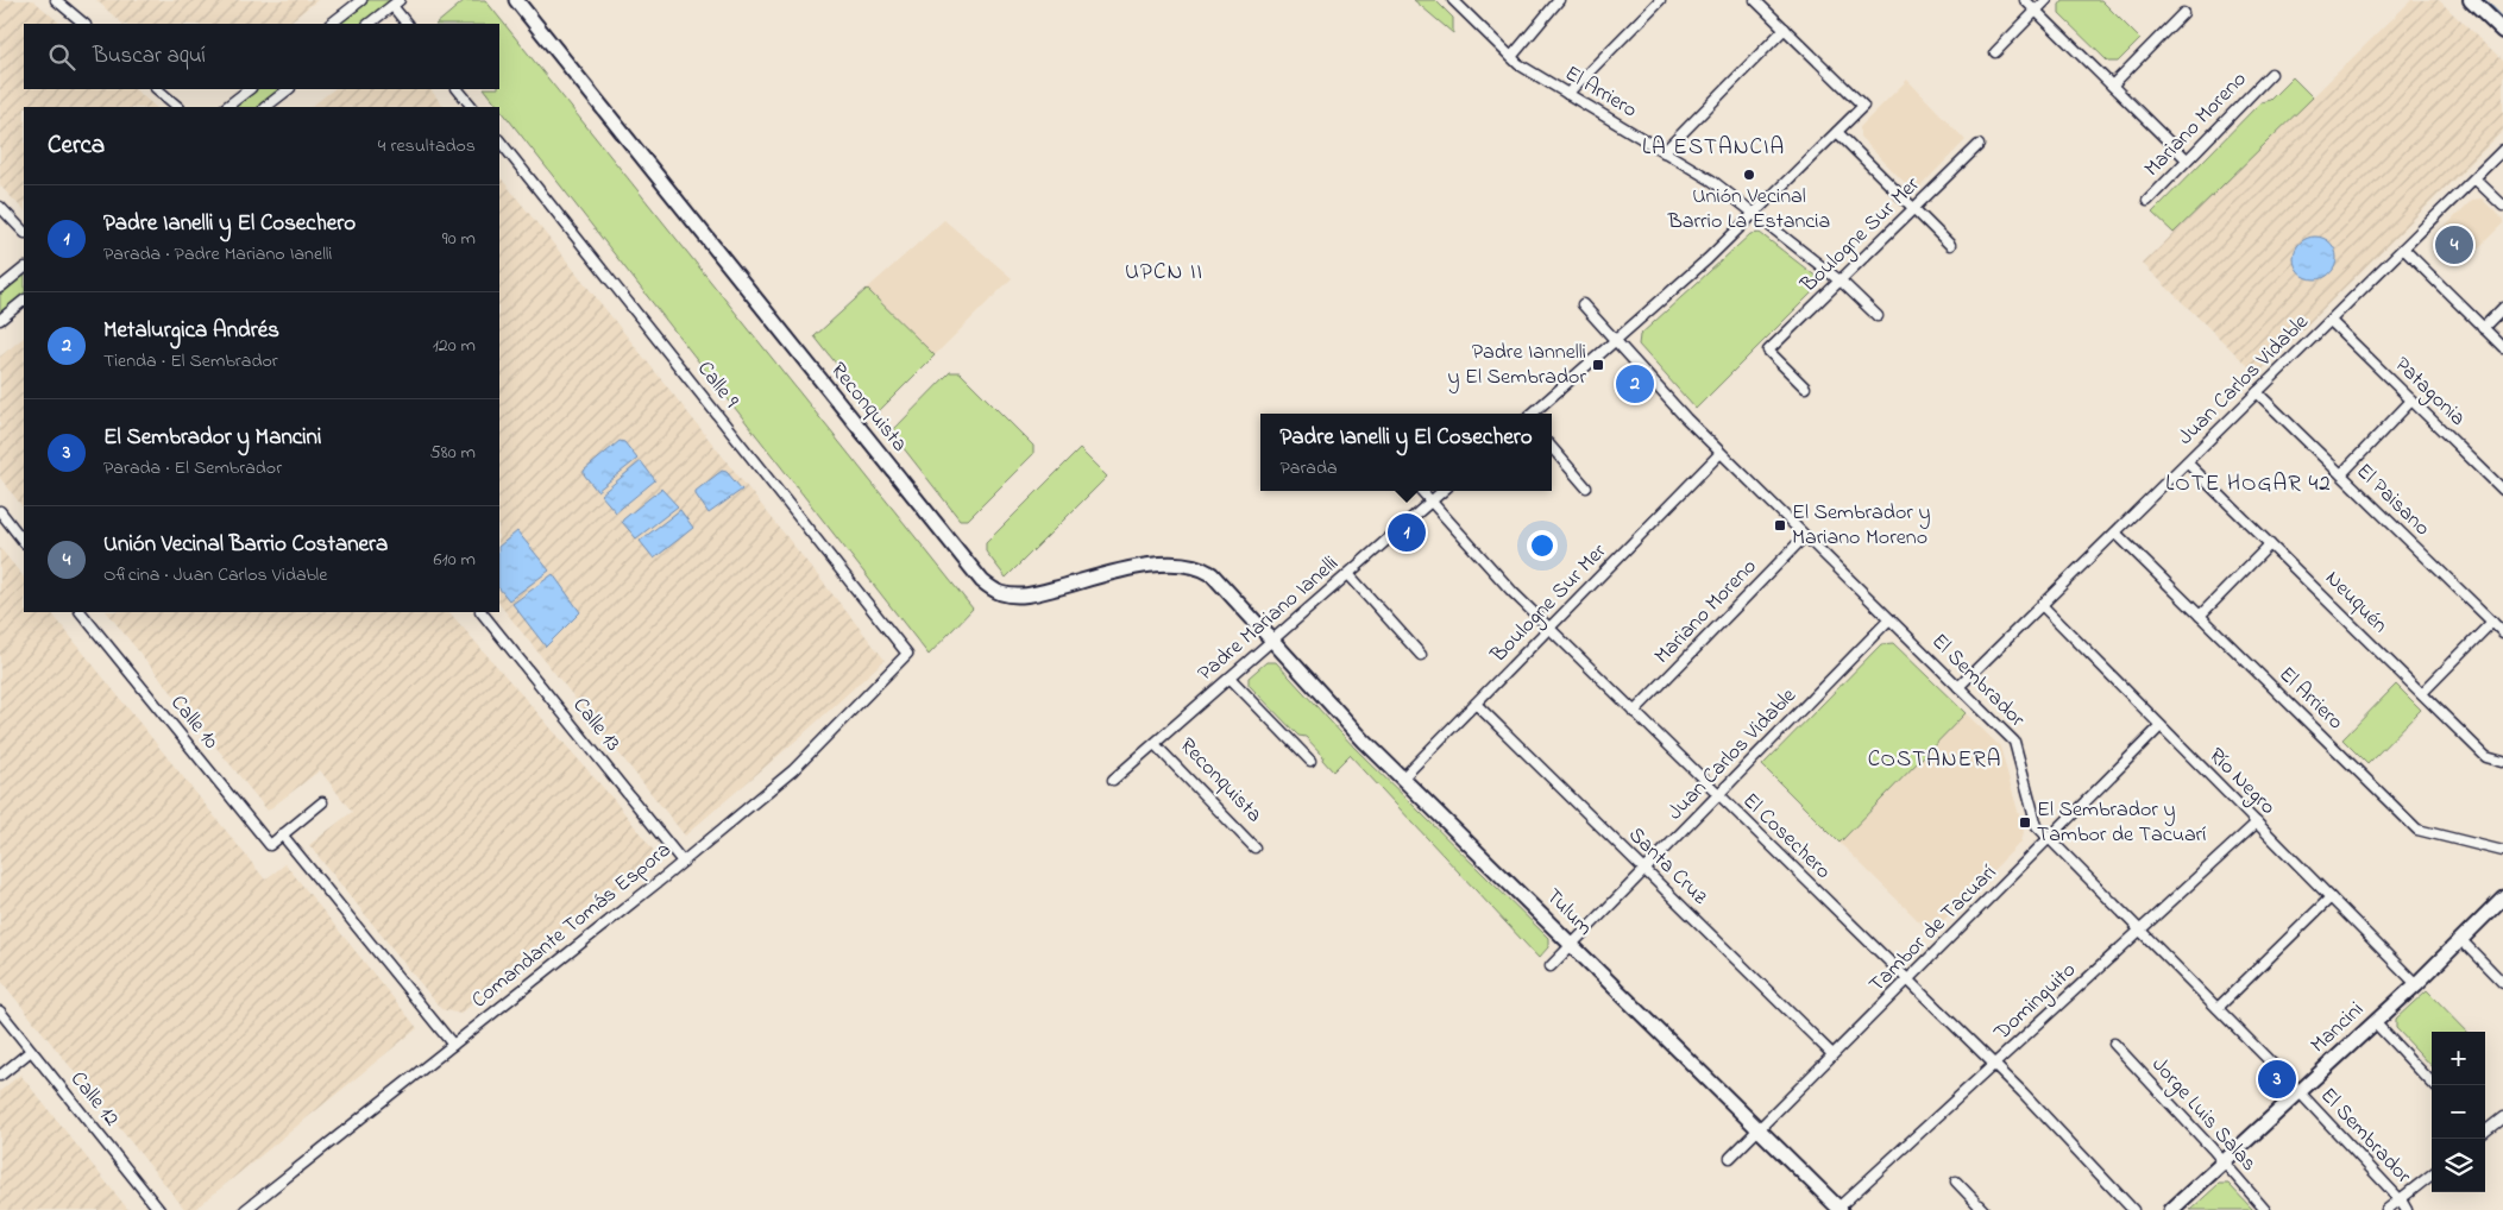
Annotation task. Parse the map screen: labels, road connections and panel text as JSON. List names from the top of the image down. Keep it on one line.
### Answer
{"streets":{"street":["El Arriero","Mariano Moreno","Boulogne Sur Mer","Juan Carlos Vidable","Calle 9","Patagonia","Reconquista","El Paisano","Neuquén","Padre Mariano Ianelli","El Sembrador","Calle 10","Calle 13","Río Negro","El Cosechero","Santa Cruz","Tulum","Comandante Tomás Espora","Tambor de Tacuarí","Dominguito","Mancini","Calle 12","Jorge Luis Salas"]},"crossings":[["El Arriero","Boulogne Sur Mer"],["El Arriero","Juan Carlos Vidable"],["Mariano Moreno","El Sembrador"],["Mariano Moreno","El Cosechero"],["Boulogne Sur Mer","El Sembrador"],["Boulogne Sur Mer","El Cosechero"],["Boulogne Sur Mer","Santa Cruz"],["Boulogne Sur Mer","Tulum"],["Juan Carlos Vidable","Patagonia"],["Juan Carlos Vidable","El Paisano"],["Juan Carlos Vidable","Neuquén"],["Juan Carlos Vidable","El Sembrador"],["Juan Carlos Vidable","Río Negro"],["Juan Carlos Vidable","El Cosechero"],["Juan Carlos Vidable","Santa Cruz"],["Juan Carlos Vidable","Tulum"],["Calle 9","Comandante Tomás Espora"],["Reconquista","Padre Mariano Ianelli"],["Reconquista","Tulum"],["Padre Mariano Ianelli","El Cosechero"],["Padre Mariano Ianelli","Tulum"],["El Sembrador","Tambor de Tacuarí"],["El Sembrador","Dominguito"],["El Sembrador","Mancini"],["Calle 13","Comandante Tomás Espora"],["Río Negro","Tambor de Tacuarí"],["Río Negro","Dominguito"],["Río Negro","Mancini"],["El Cosechero","Tambor de Tacuarí"],["El Cosechero","Dominguito"],["Santa Cruz","Tambor de Tacuarí"],["Tulum","Tambor de Tacuarí"],["Tulum","Dominguito"],["Mancini","Jorge Luis Salas"]],"districts":["LA ESTANCIA","UPCN II","LOTE HOGAR 42","COSTANERA"],"places":{"other":["Unión Vecinal Barrio La Estancia"],"transit":["Padre Iannelli y El Sembrador","El Sembrador y Mariano Moreno","El Sembrador y Tambor de Tacuarí"]},"page":{"search":"Buscar aquí","heading":["Cerca","4 resultados"],"list":[{"mark":"1","name":"Padre Ianelli y El Cosechero","note":"Parada · Padre Mariano Ianelli","value":"90 m"},{"mark":"2","name":"Metalurgica Andrés","note":"Tienda · El Sembrador","value":"120 m"},{"mark":"3","name":"El Sembrador y Mancini","note":"Parada · El Sembrador","value":"580 m"},{"mark":"4","name":"Unión Vecinal Barrio Costanera","note":"Oficina · Juan Carlos Vidable","value":"610 m"}],"pins":["4","2","1","3"],"popup":["Padre Ianelli y El Cosechero","Parada"],"map_buttons":["+","−"]}}
